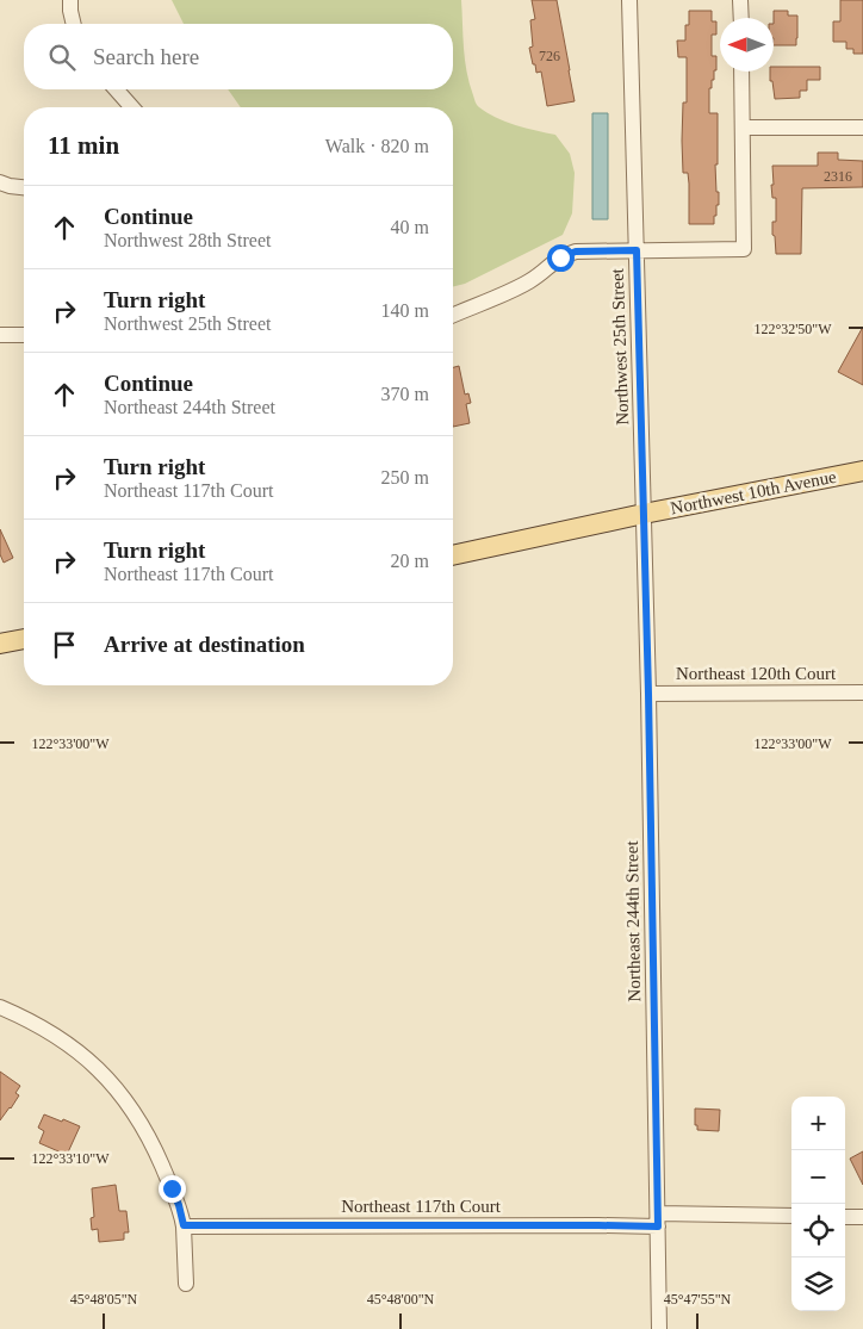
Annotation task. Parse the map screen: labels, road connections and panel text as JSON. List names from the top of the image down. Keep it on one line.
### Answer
{"streets":{"main road":["Northwest 10th Avenue"],"street":["Northwest 25th Street","Northeast 120th Court","Northeast 244th Street","Northeast 117th Court"]},"crossings":[["Northwest 25th Street","Northwest 10th Avenue"],["Northwest 25th Street","Northeast 244th Street"],["Northwest 10th Avenue","Northeast 244th Street"],["Northeast 120th Court","Northeast 244th Street"],["Northeast 244th Street","Northeast 117th Court"]],"house_numbers":["726","2316"],"north":"left","page":{"search":"Search here","heading":["11 min","Walk · 820 m"],"list":[["Continue","Northwest 28th Street","40 m"],["Turn right","Northwest 25th Street","140 m"],["Continue","Northeast 244th Street","370 m"],["Turn right","Northeast 117th Court","250 m"],["Turn right","Northeast 117th Court","20 m"],"Arrive at destination"],"map_buttons":["+","−"]},"coordinates":["122°32'50\"W","122°33'00\"W","122°33'10\"W","45°48'05\"N","45°48'00\"N","45°47'55\"N"]}
